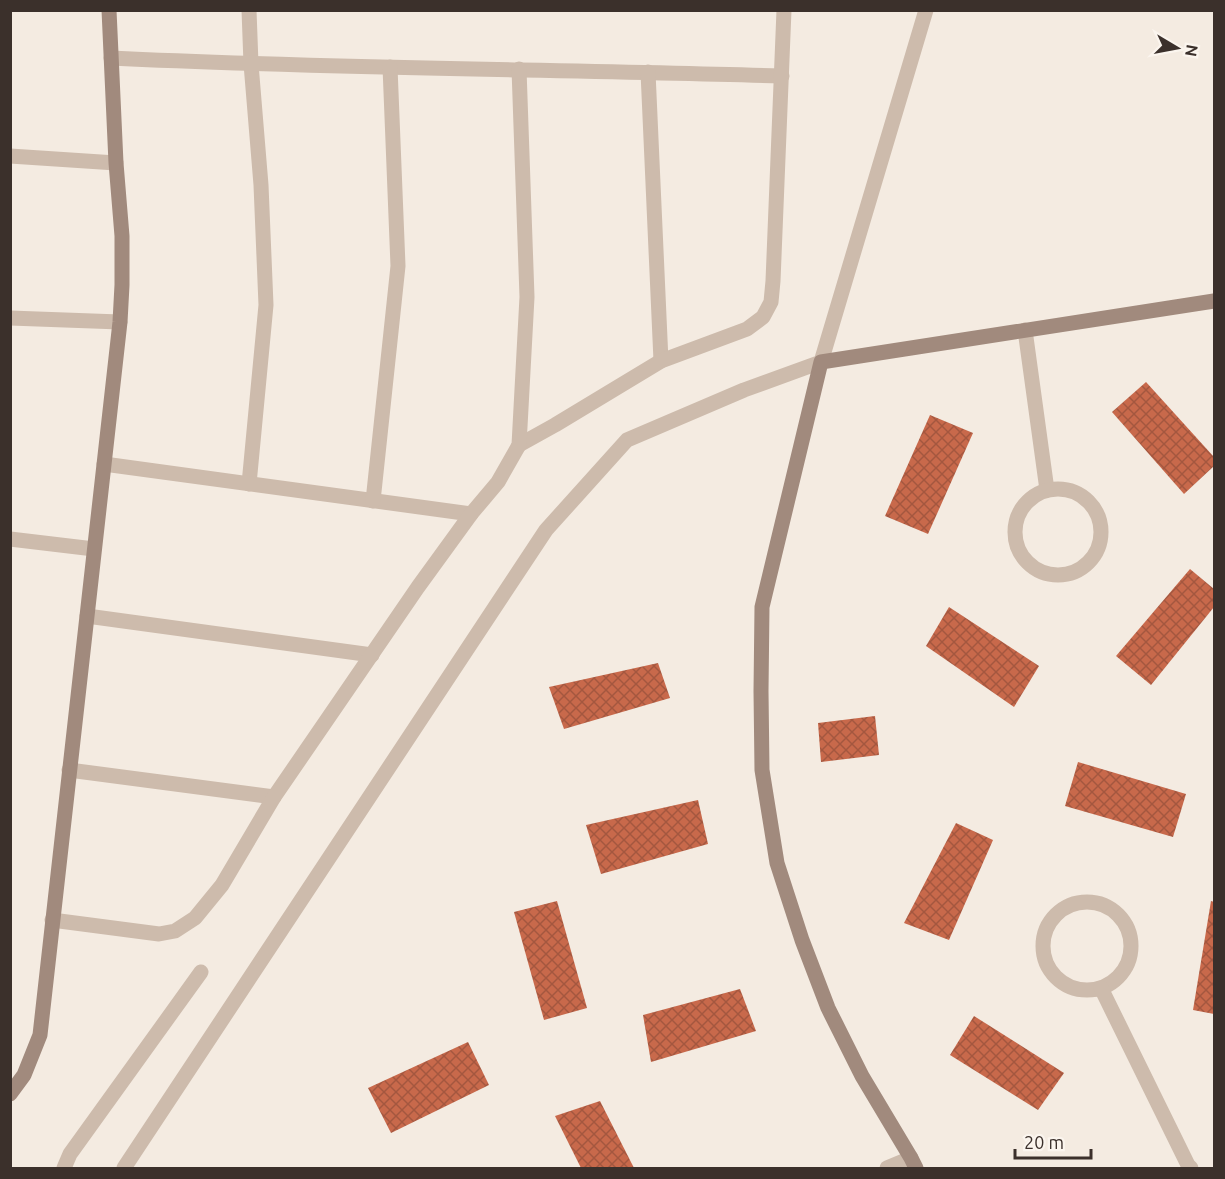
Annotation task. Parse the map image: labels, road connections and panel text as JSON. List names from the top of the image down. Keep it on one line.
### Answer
{"scale_bar":"20 m","north":"right"}
